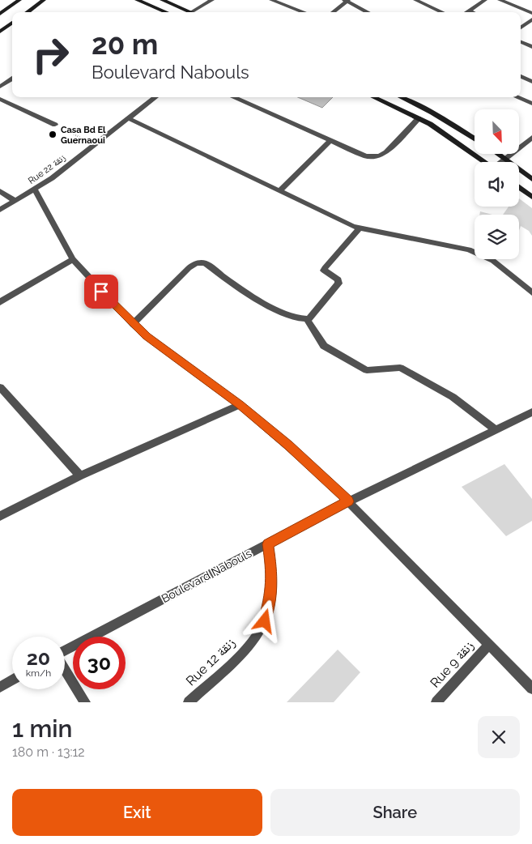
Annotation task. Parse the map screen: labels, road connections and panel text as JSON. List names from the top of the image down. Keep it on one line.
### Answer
{"streets":{"street":["Rue 22 زنقة","Boulevard Nabouls","Rue 12 زنقة","Rue 9 زنقة"]},"crossings":[["Boulevard Nabouls","Rue 12 زنقة"]],"places":["Casa Bd El Guernaoui"],"north":"bottom right","page":{"turn":["20 m","Boulevard Nabouls"],"speed":"20 km/h","limit":"30","heading":["1 min","180 m · 13:12"],"buttons":["Exit","Share"]}}
